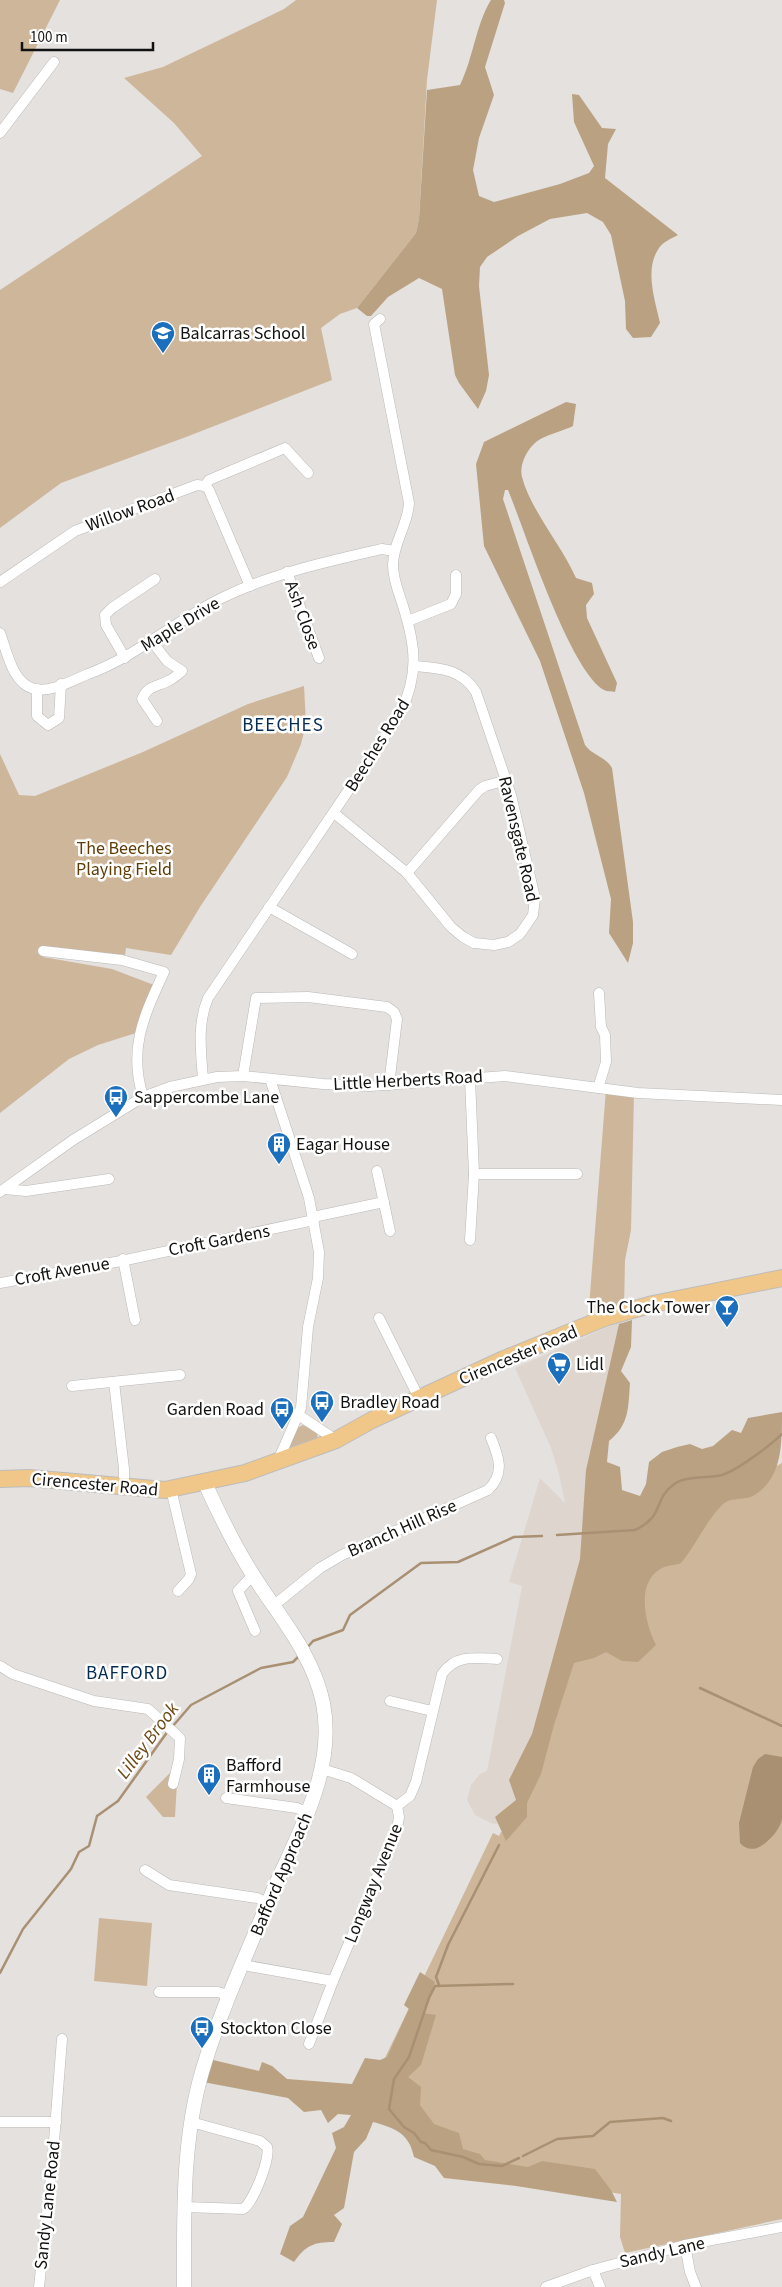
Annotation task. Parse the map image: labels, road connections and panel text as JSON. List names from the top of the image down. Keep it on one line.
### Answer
{"streets":{"main road":["Cirencester Road"],"street":["Willow Road","Ash Close","Maple Drive","Beeches Road","Ravensgate Road","Little Herberts Road","Croft Gardens","Croft Avenue","Branch Hill Rise","Bafford Approach","Longway Avenue","Sandy Lane Road","Sandy Lane"]},"crossings":[["Ash Close","Maple Drive"],["Maple Drive","Beeches Road"],["Beeches Road","Ravensgate Road"],["Beeches Road","Little Herberts Road"],["Croft Gardens","Croft Avenue"],["Cirencester Road","Bafford Approach"],["Branch Hill Rise","Bafford Approach"],["Bafford Approach","Longway Avenue"]],"districts":["BEECHES","BAFFORD"],"water":["Lilley Brook"],"parks":["The Beeches Playing Field"],"places":{"school or university":["Balcarras School"],"bus stop":["Sappercombe Lane","Bradley Road","Garden Road","Stockton Close"],"building":["Eagar House","Bafford Farmhouse"],"bar":["The Clock Tower"],"supermarket":["Lidl"]},"scale_bar":"100 m"}
